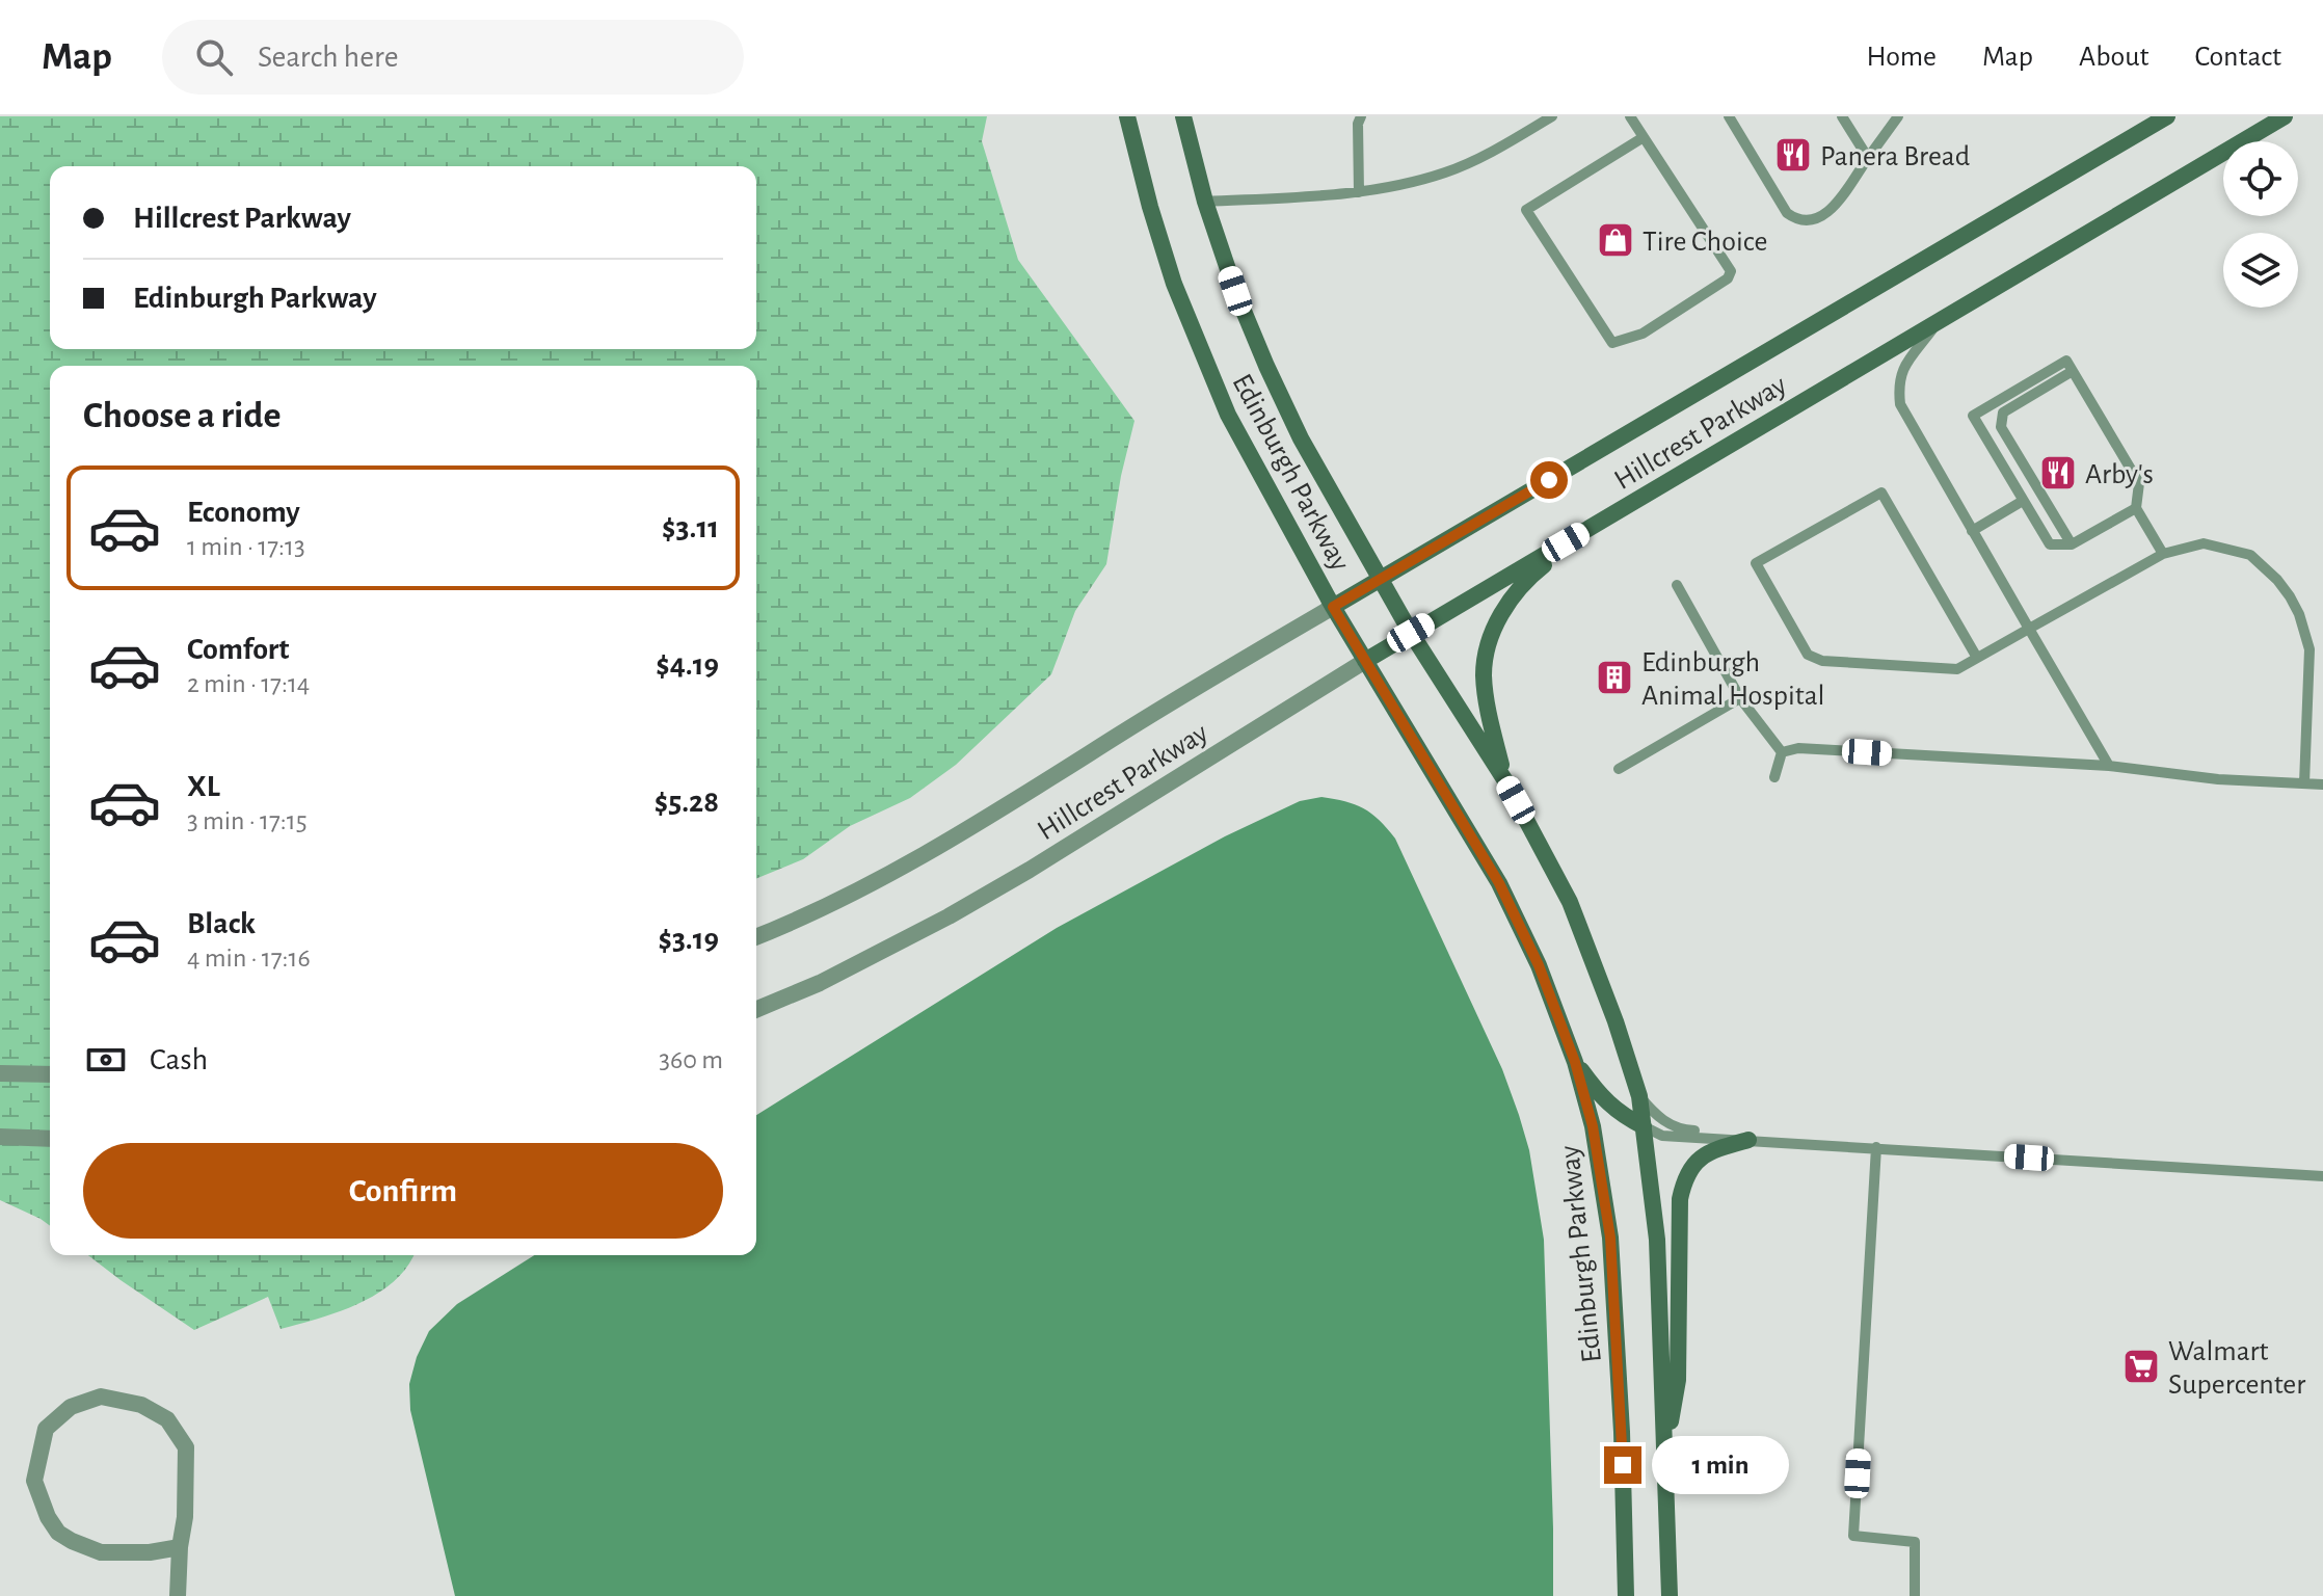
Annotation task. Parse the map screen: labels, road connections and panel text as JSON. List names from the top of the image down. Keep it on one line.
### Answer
{"streets":{"main road":["Hillcrest Parkway","Edinburgh Parkway"]},"crossings":[["Hillcrest Parkway","Edinburgh Parkway"]],"places":{"restaurant":["Panera Bread","Arby's"],"shop":["Tire Choice"],"building":["Edinburgh Animal Hospital"],"supermarket":["Walmart Supercenter"]},"page":{"header":"Map","search":"Search here","nav":["Home","Map","About","Contact"],"banner":["Hillcrest Parkway","Edinburgh Parkway"],"heading":"Choose a ride","list":[{"name":"Economy","note":"1 min · 17:13","value":"$3.11"},{"name":"Comfort","note":"2 min · 17:14","value":"$4.19"},{"name":"XL","note":"3 min · 17:15","value":"$5.28"},{"name":"Black","note":"4 min · 17:16","value":"$3.19"}],"pay":["Cash","360 m"],"buttons":"Confirm","bubble":"1 min"}}
